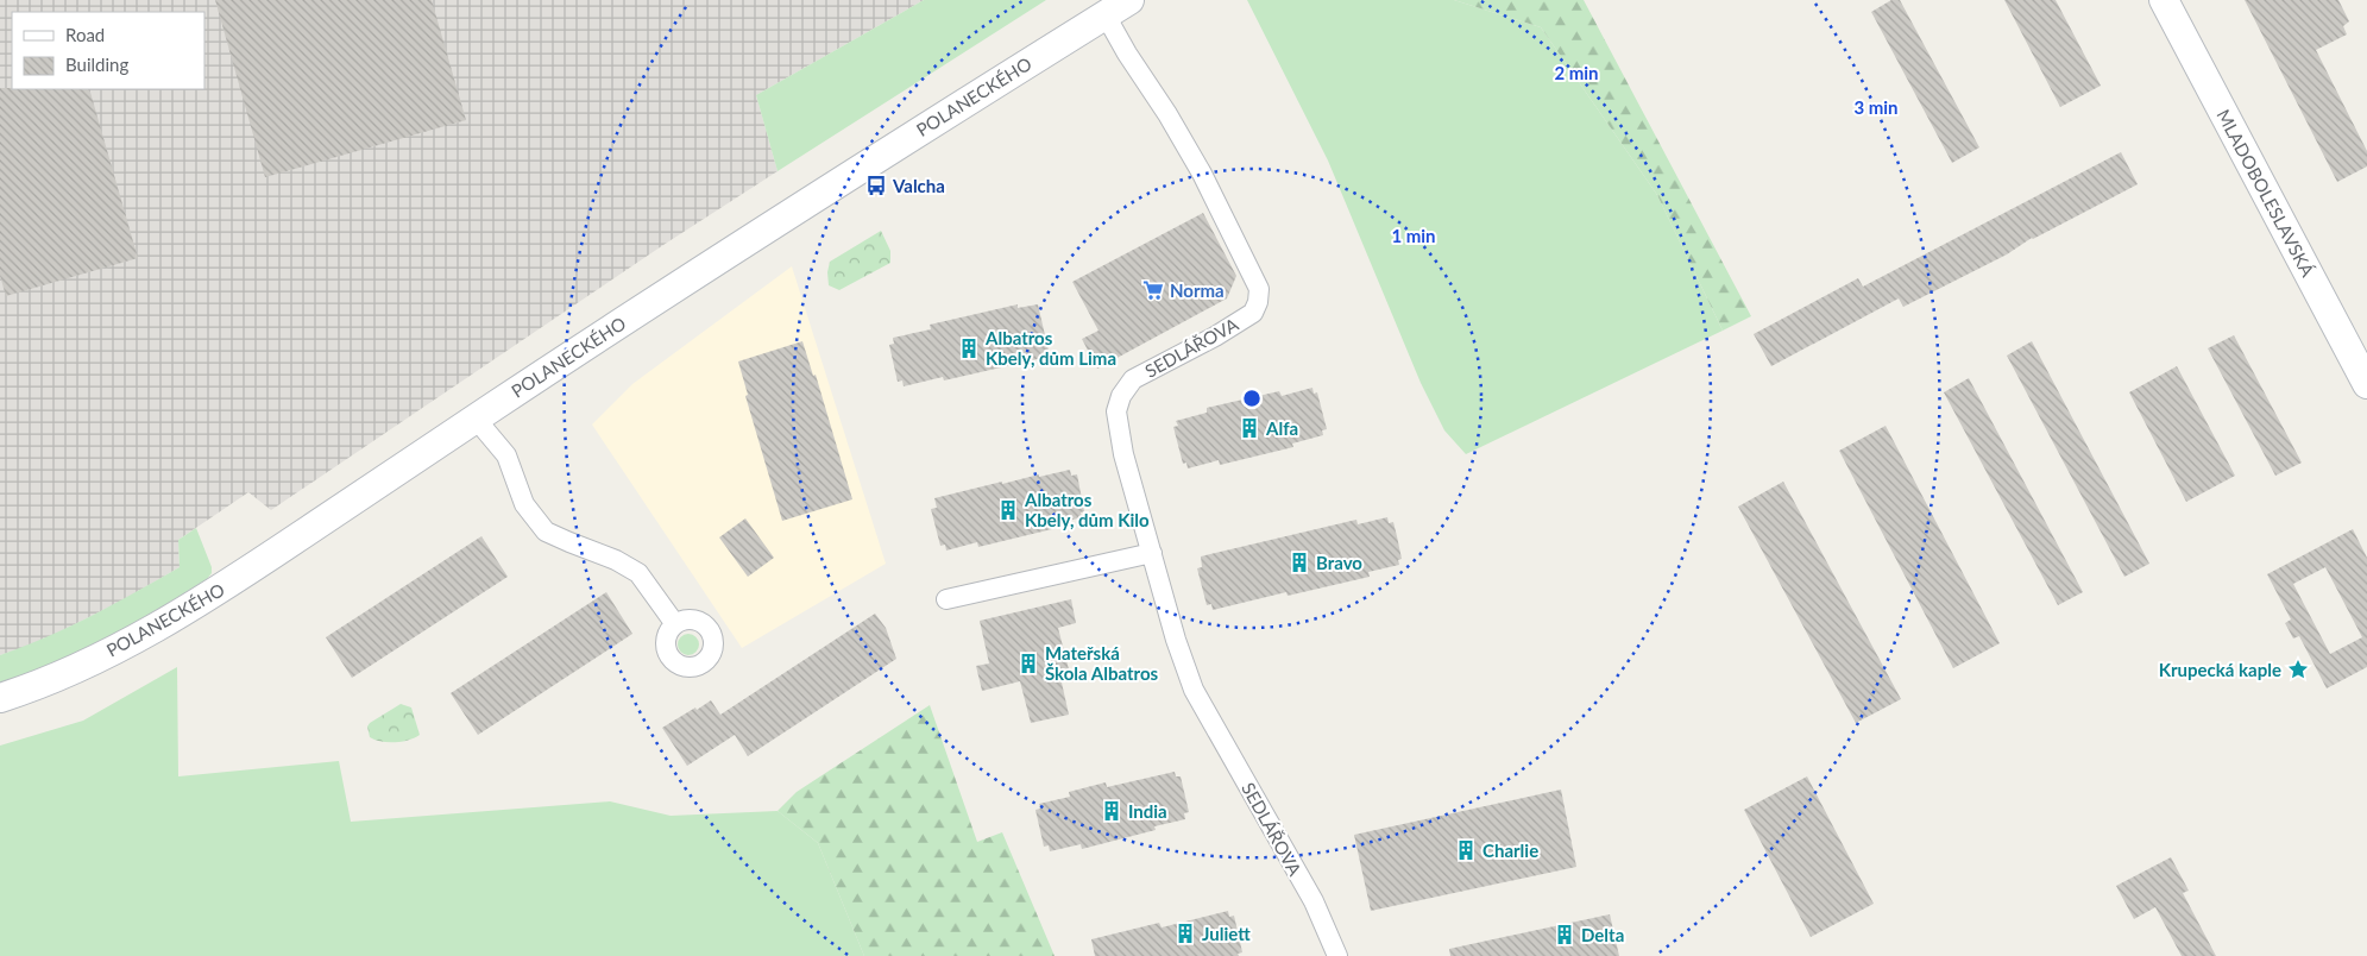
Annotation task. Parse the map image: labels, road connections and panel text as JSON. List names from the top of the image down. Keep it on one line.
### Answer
{"streets":{"street":["POLANECKÉHO","MLADOBOLESLAVSKÁ","SEDLÁŘOVA"]},"crossings":[["POLANECKÉHO","SEDLÁŘOVA"]],"places":{"bus stop":["Valcha"],"supermarket":["Norma"],"building":["Albatros Kbely, dům Lima","Alfa","Albatros Kbely, dům Kilo","Bravo","Mateřská Škola Albatros","India","Charlie","Juliett","Delta"],"place":["Krupecká kaple"]},"legend":["Road","Building"],"rings":["2 min","3 min","1 min"]}
